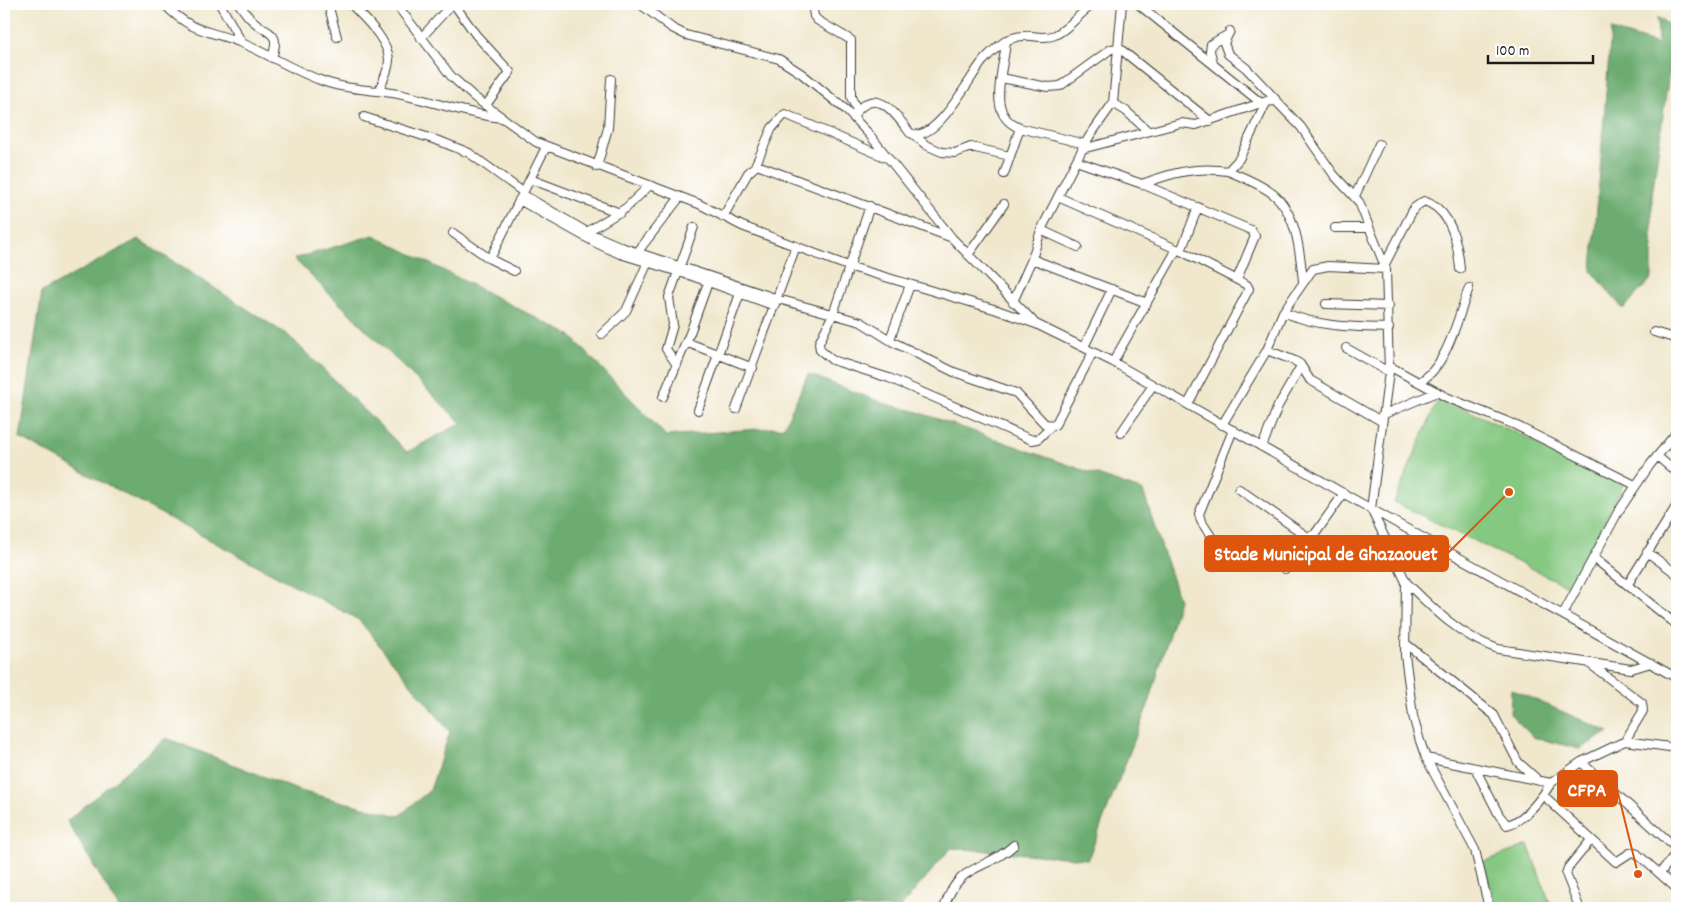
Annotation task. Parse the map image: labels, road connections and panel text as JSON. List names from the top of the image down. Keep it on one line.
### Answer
{"places":["Stade Municipal de Ghazaouet","CFPA"],"scale_bar":"100 m"}
